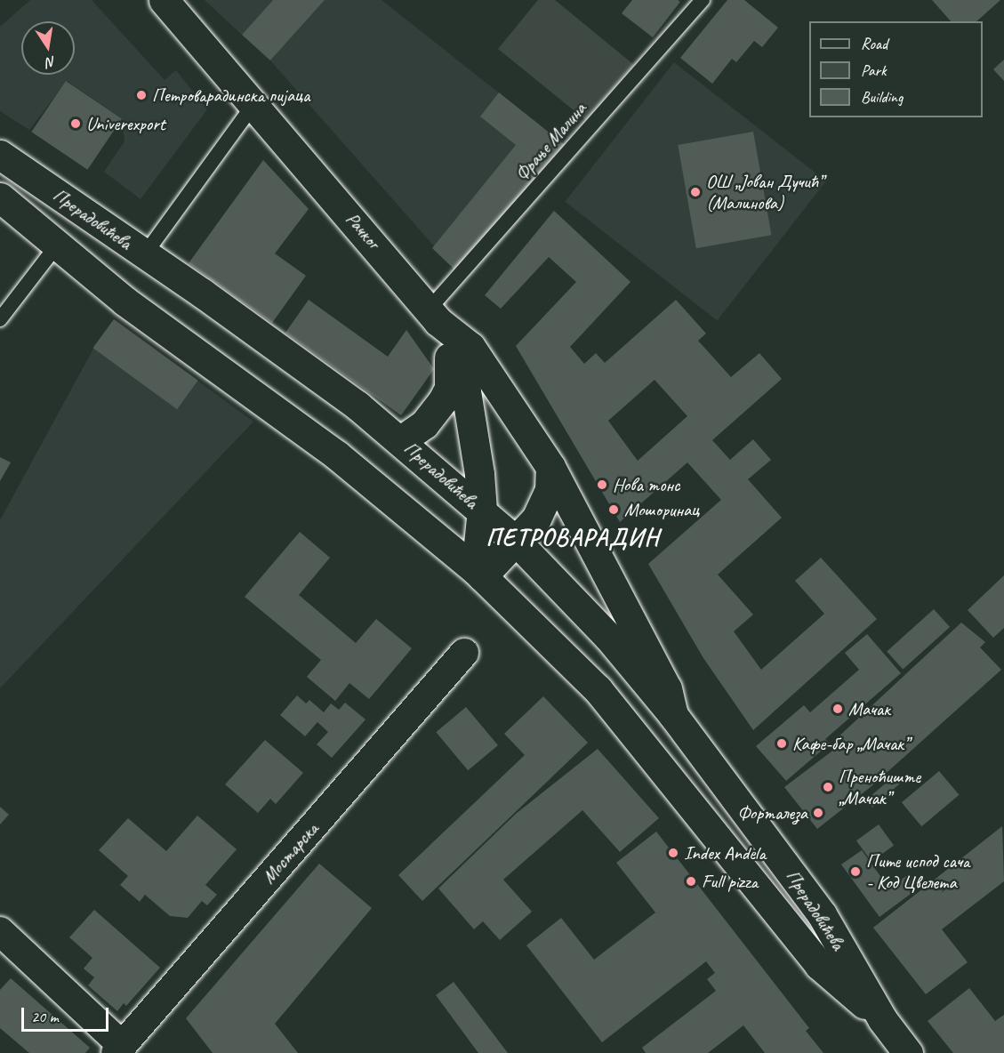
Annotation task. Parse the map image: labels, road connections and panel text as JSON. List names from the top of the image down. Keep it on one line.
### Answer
{"streets":{"main road":["Прерадовићева","Рачког"],"street":["Мостарска"],"lane":["Фрање Малина"]},"crossings":[["Фрање Малина","Рачког"],["Прерадовићева","Рачког"]],"districts":["ПЕТРОВАРАДИН"],"places":["Петроварадинска пијаца","Univerexport","ОШ „Јован Дучић” (Малинова)","Нова тонс","Мошоринац","Мачак","Кафе-бар „Мачак”","Преноћиште „Мачак”","Форталеза","Index Andela","Пите испод сача - Код Цвелета","Full pizza"],"legend":["Road","Park","Building"],"scale_bar":"20 m","north":"bottom"}
